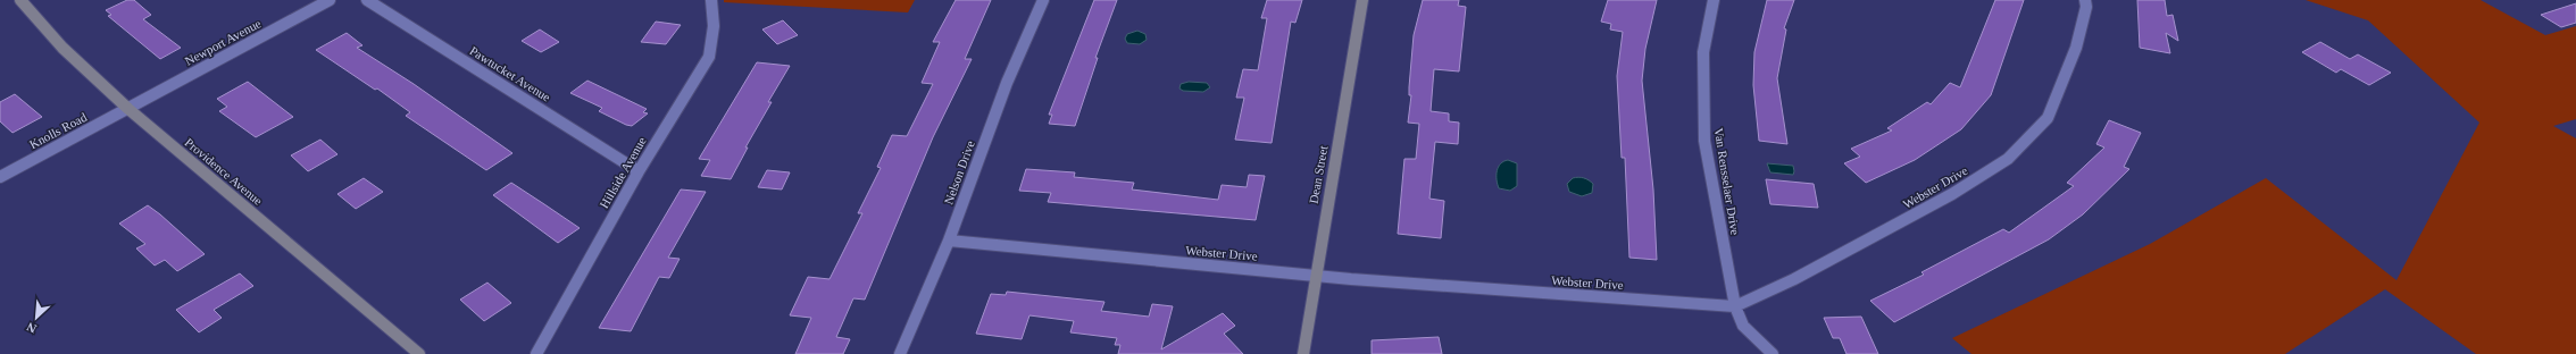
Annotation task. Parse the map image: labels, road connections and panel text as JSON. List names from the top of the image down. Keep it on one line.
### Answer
{"streets":{"street":["Newport Avenue","Pawtucket Avenue","Knolls Road","Providence Avenue","Hillside Avenue","Nelson Drive","Dean Street","Van Rensselaer Drive","Webster Drive"]},"crossings":[["Newport Avenue","Knolls Road"],["Newport Avenue","Providence Avenue"],["Pawtucket Avenue","Hillside Avenue"],["Knolls Road","Providence Avenue"],["Nelson Drive","Webster Drive"],["Dean Street","Webster Drive"],["Van Rensselaer Drive","Webster Drive"]],"north":"bottom left"}
